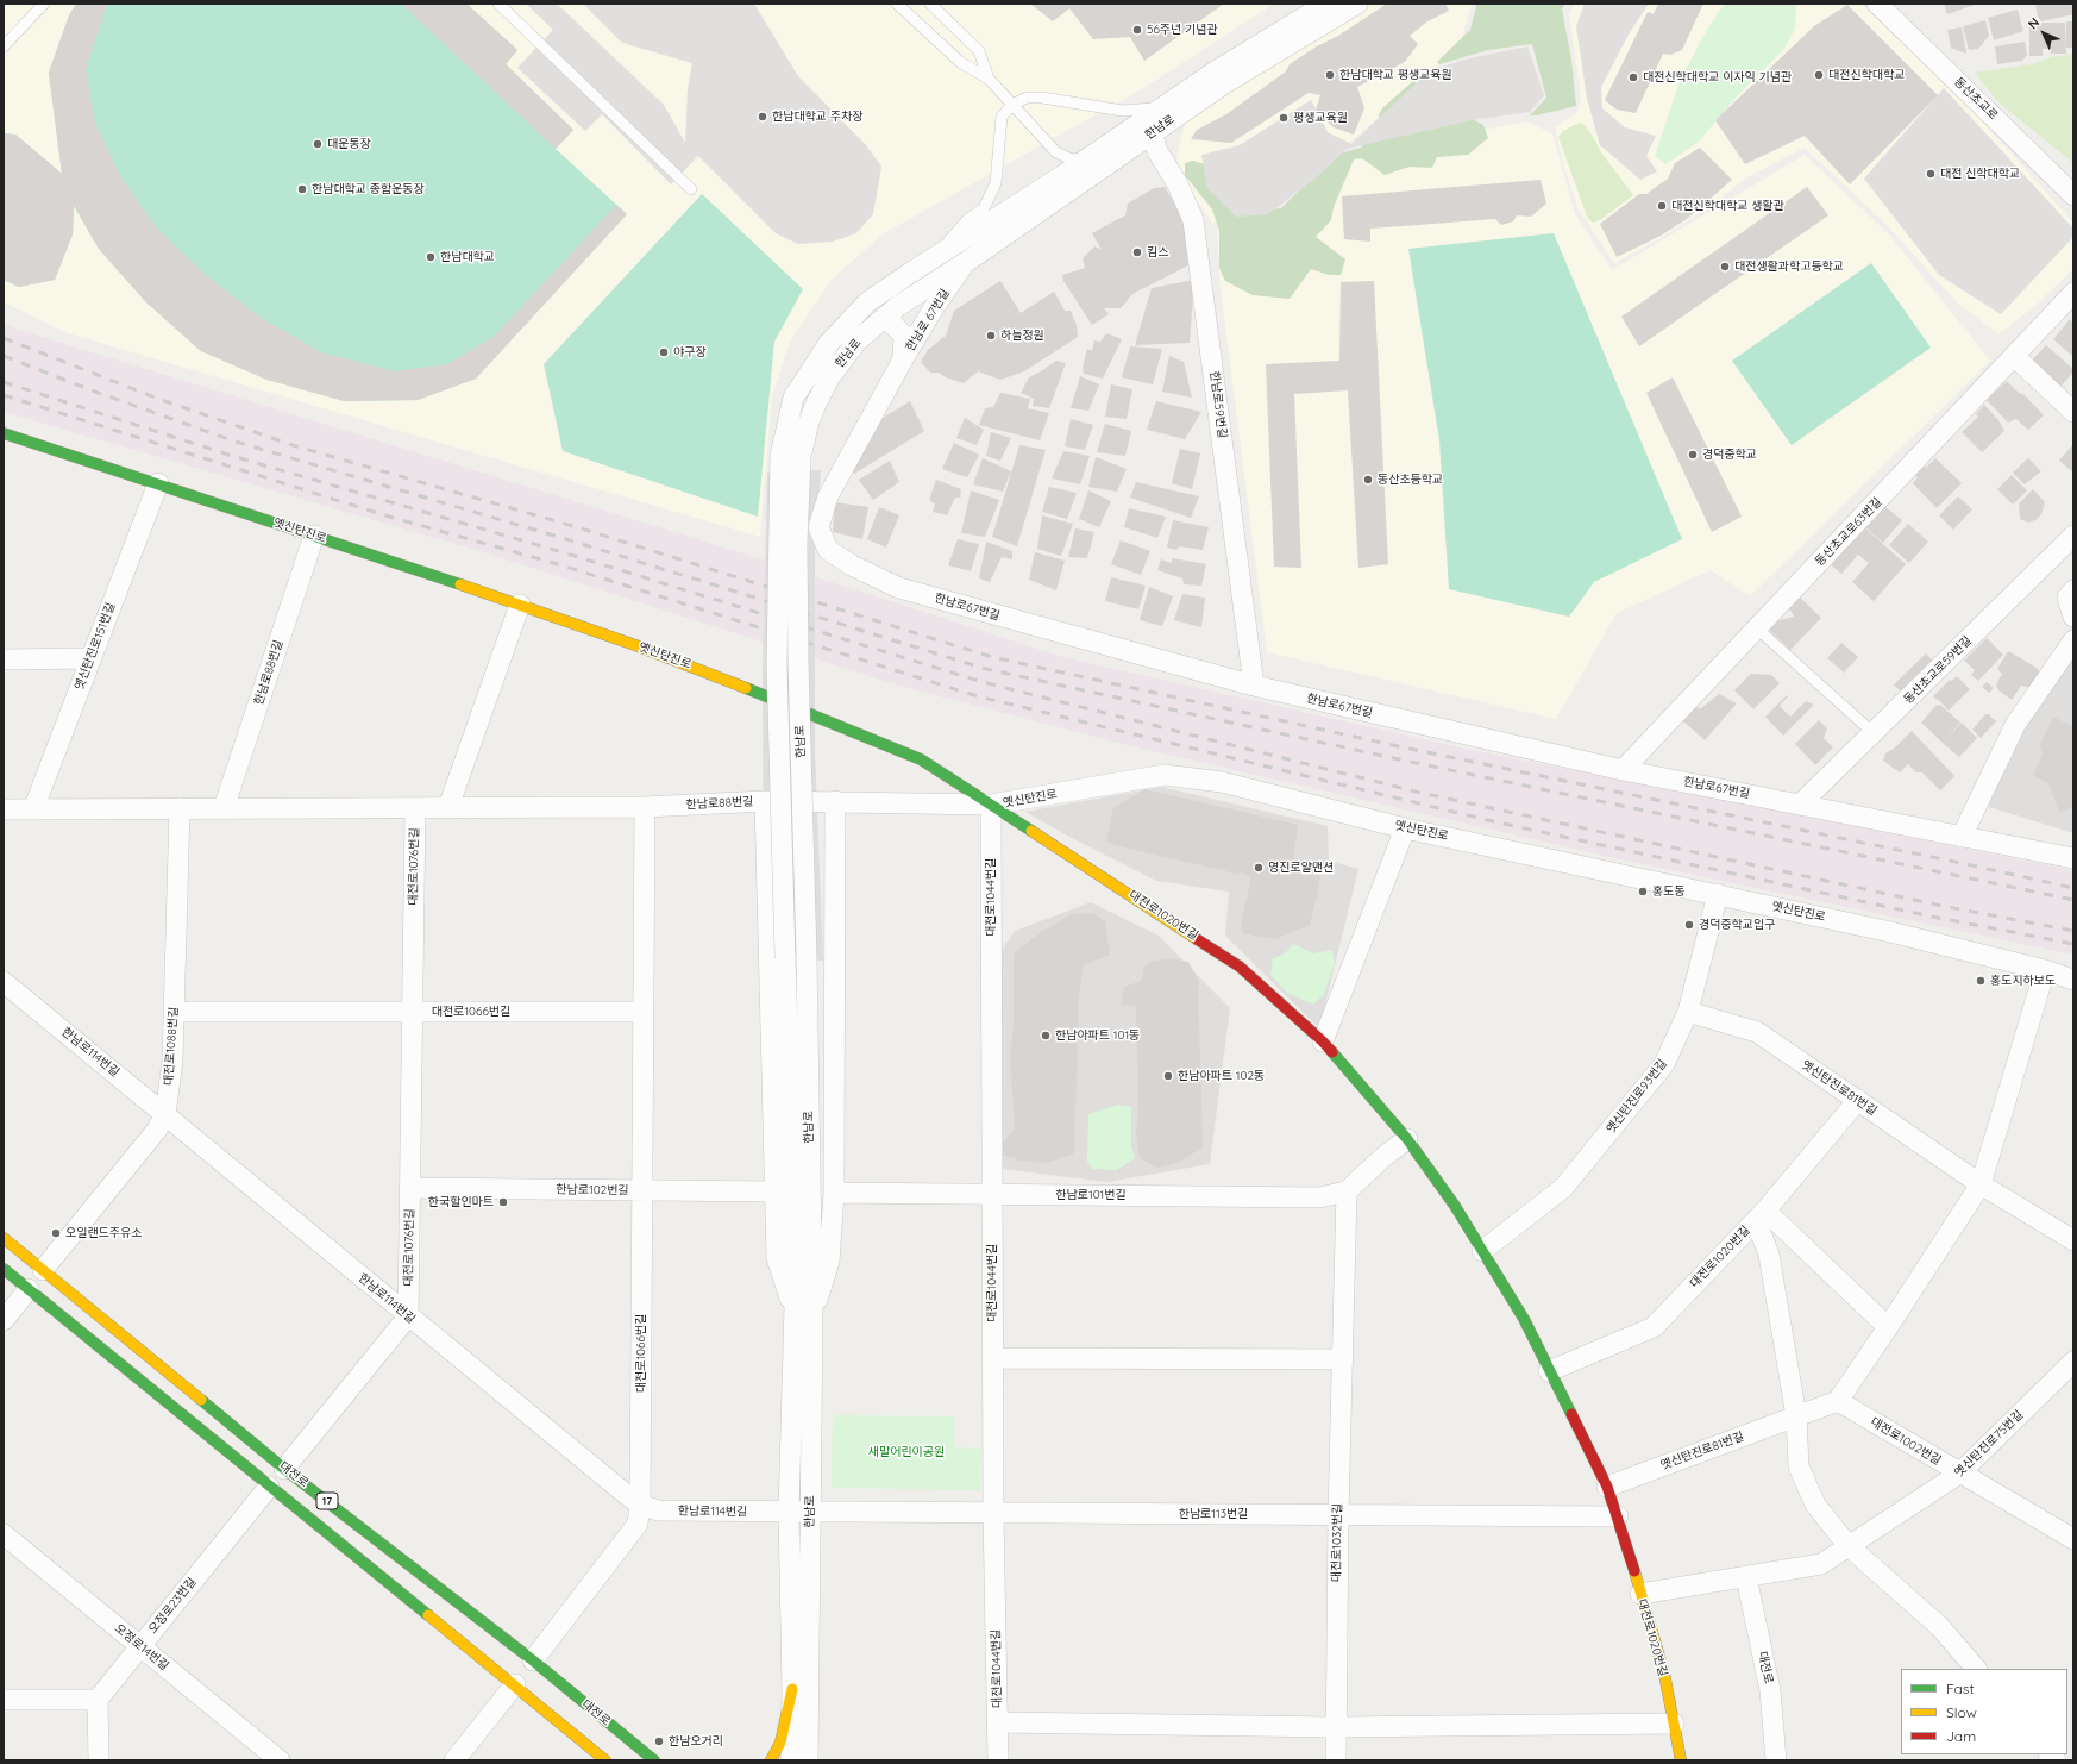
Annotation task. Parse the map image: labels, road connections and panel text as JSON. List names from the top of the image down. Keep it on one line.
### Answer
{"streets":{"street":["동산초교로","한남로","한남로 67번길","한남로59번길","옛신탄진로","동산초교로63번길","한남로67번길","옛신탄진로151번길","동산초교로59번길","한남로88번길","대전로1076번길","대전로1044번길","대전로1020번길","대전로1066번길","대전로1088번길","한남로114번길","옛신탄진로81번길","옛신탄진로93번길","한남로102번길","한남로101번길","대전로1002번길","옛신탄진로75번길","대전로","17","한남로113번길","대전로1032번길","오정로23번길","오정로14번길"]},"crossings":[["한남로","한남로 67번길"],["한남로","한남로59번길"],["한남로","한남로114번길"],["한남로","한남로113번길"],["한남로 67번길","한남로67번길"],["한남로59번길","한남로67번길"],["옛신탄진로","옛신탄진로151번길"],["옛신탄진로","한남로88번길"],["옛신탄진로","대전로1044번길"],["옛신탄진로","대전로1020번길"],["옛신탄진로","옛신탄진로93번길"],["동산초교로63번길","한남로67번길"],["한남로67번길","동산초교로59번길"],["옛신탄진로151번길","한남로88번길"],["한남로88번길","대전로1076번길"],["한남로88번길","대전로1044번길"],["한남로88번길","대전로1020번길"],["한남로88번길","대전로1066번길"],["한남로88번길","대전로1088번길"],["대전로1076번길","대전로1066번길"],["대전로1076번길","한남로114번길"],["대전로1076번길","한남로102번길"],["대전로1044번길","대전로1020번길"],["대전로1044번길","한남로101번길"],["대전로1044번길","한남로113번길"],["대전로1020번길","옛신탄진로81번길"],["대전로1020번길","옛신탄진로93번길"],["대전로1020번길","옛신탄진로75번길"],["대전로1020번길","한남로113번길"],["대전로1066번길","한남로114번길"],["대전로1066번길","한남로102번길"],["대전로1066번길","대전로"],["대전로1088번길","한남로114번길"],["대전로1088번길","대전로"],["한남로114번길","한남로113번길"],["옛신탄진로81번길","옛신탄진로93번길"],["옛신탄진로81번길","대전로1002번길"],["한남로101번길","대전로1032번길"],["대전로1002번길","옛신탄진로75번길"],["옛신탄진로75번길","대전로"],["17","오정로23번길"],["한남로113번길","대전로1032번길"],["오정로23번길","오정로14번길"]],"parks":["새말어린이공원"],"places":["56주년 기념관","한남대학교 평생교육원","대전신학대학교","대전신학대학교 이자익 기념관","한남대학교 주차장","평생교육원","대운동장","대전 신학대학교","한남대학교 종합운동장","대전신학대학교 생활관","킴스","한남대학교","대전생활과학고등학교","하늘정원","야구장","경덕중학교","동산초등학교","영진로얄맨션","홍도동","경덕중학교입구","홍도지하보도","한남아파트 101동","한남아파트 102동","한국할인마트","오일랜드주유소","한남오거리"],"legend":["Fast","Slow","Jam"],"north":"top left"}
